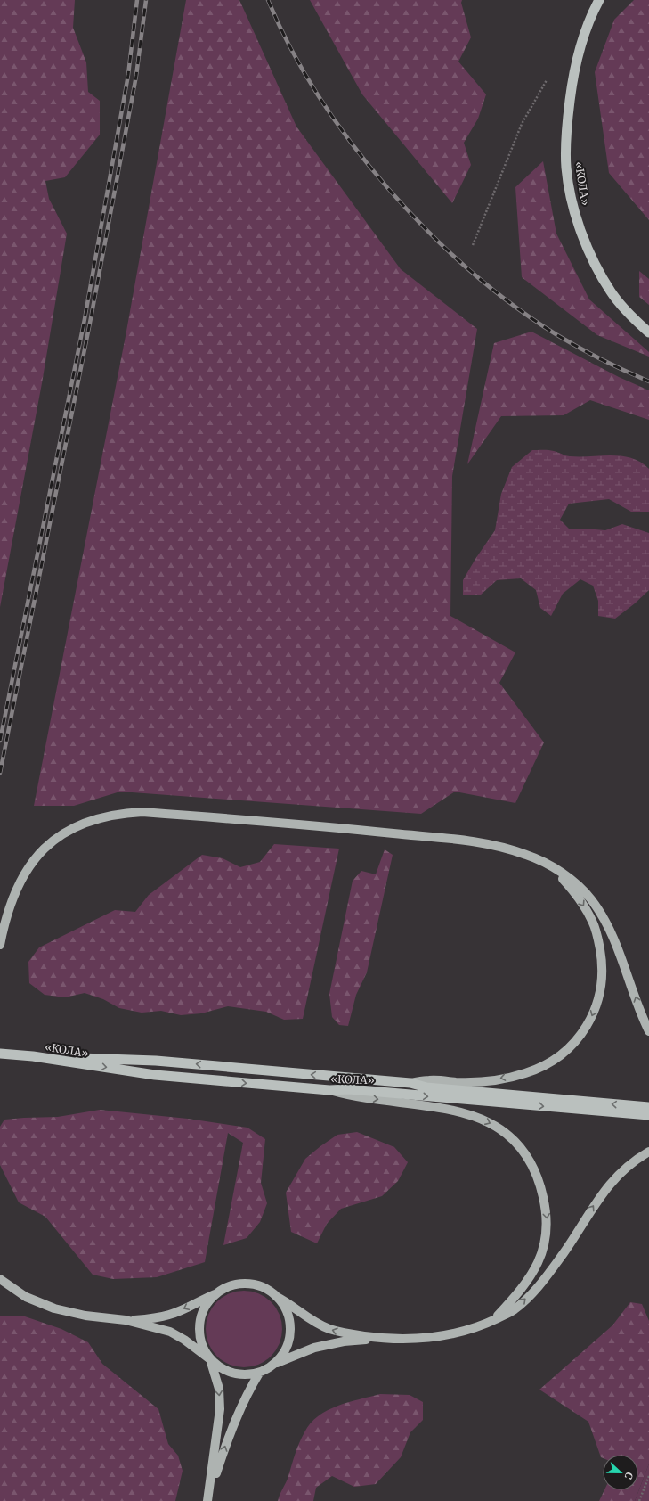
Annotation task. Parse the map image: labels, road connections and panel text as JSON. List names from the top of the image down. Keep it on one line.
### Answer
{"streets":{"highway":["«КОЛА»"]},"north":"right"}
